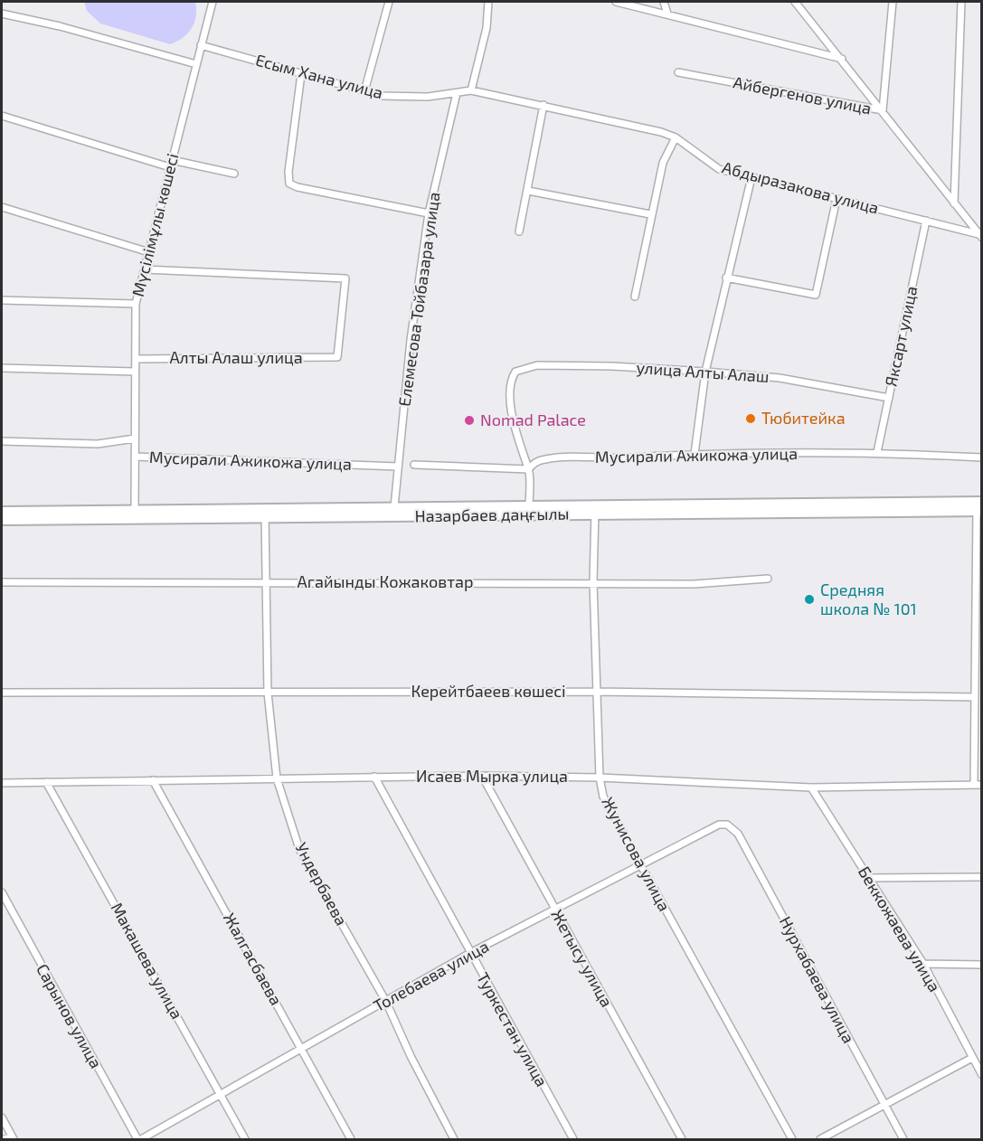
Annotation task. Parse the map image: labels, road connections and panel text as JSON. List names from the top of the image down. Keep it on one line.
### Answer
{"streets":{"main road":["Назарбаев даңғылы"],"street":["Есым Хана улица","Айбергенов улица","Абдыразакова улица","Мүсілімұлы көшесі","Елемесова Тойбазара улица","Яксарт улица","Алты Алаш улица","улица Алты Алаш","Мусирали Ажикожа улица","Агайынды Кожаковтар","Керейтбаеев көшесі","Исаев Мырка улица","Жунисова улица","Ундербаева","Беккожаева улица","Жетысу улица","Жалгасбаева","Макашева улица","Толебаева улица","Нурхабаева улица","Сарынов улица","Туркестан улица"]},"crossings":[["Есым Хана улица","Абдыразакова улица"],["Есым Хана улица","Мүсілімұлы көшесі"],["Есым Хана улица","Елемесова Тойбазара улица"],["Абдыразакова улица","Яксарт улица"],["Мүсілімұлы көшесі","Алты Алаш улица"],["Мүсілімұлы көшесі","Мусирали Ажикожа улица"],["Мүсілімұлы көшесі","Назарбаев даңғылы"],["Елемесова Тойбазара улица","Мусирали Ажикожа улица"],["Елемесова Тойбазара улица","Назарбаев даңғылы"],["Яксарт улица","улица Алты Алаш"],["Яксарт улица","Мусирали Ажикожа улица"],["улица Алты Алаш","Мусирали Ажикожа улица"],["Назарбаев даңғылы","Жунисова улица"],["Назарбаев даңғылы","Ундербаева"],["Агайынды Кожаковтар","Жунисова улица"],["Агайынды Кожаковтар","Ундербаева"],["Керейтбаеев көшесі","Жунисова улица"],["Керейтбаеев көшесі","Ундербаева"],["Исаев Мырка улица","Жунисова улица"],["Исаев Мырка улица","Ундербаева"],["Исаев Мырка улица","Беккожаева улица"],["Исаев Мырка улица","Жетысу улица"],["Исаев Мырка улица","Жалгасбаева"],["Исаев Мырка улица","Макашева улица"],["Исаев Мырка улица","Туркестан улица"],["Жунисова улица","Толебаева улица"],["Ундербаева","Толебаева улица"],["Жетысу улица","Толебаева улица"],["Жалгасбаева","Толебаева улица"],["Макашева улица","Толебаева улица"],["Толебаева улица","Нурхабаева улица"],["Толебаева улица","Сарынов улица"],["Толебаева улица","Туркестан улица"]],"places":["Тюбитейка","Nomad Palace","Средняя школа № 101"]}
